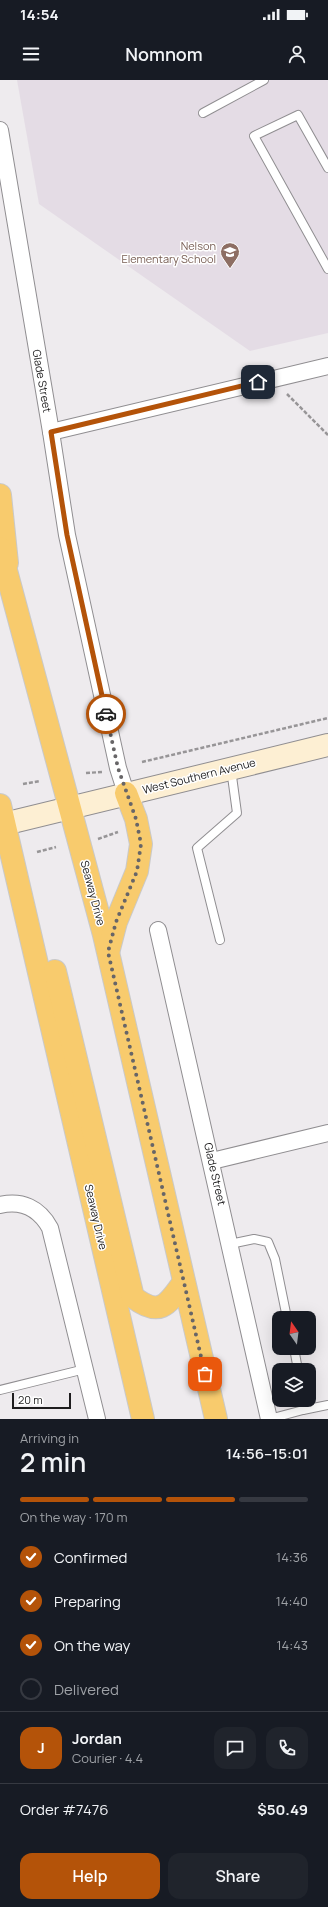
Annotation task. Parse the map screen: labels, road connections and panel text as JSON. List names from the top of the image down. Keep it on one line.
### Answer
{"streets":{"highway":["Seaway Drive"],"street":["Glade Street","West Southern Avenue"]},"crossings":[["Glade Street","West Southern Avenue"],["West Southern Avenue","Seaway Drive"]],"places":{"school or university":["Nelson Elementary School"]},"scale_bar":"20 m","north":"top","page":{"status":"14:54","header":"Nomnom","scale":"20 m","heading":["2 min","Arriving in","14:56–15:01"],"panel":["Jordan","Courier · 4.4","Order #7476","$50.49"],"bar":"On the way · 170 m","list":[["Confirmed","14:36"],["Preparing","14:40"],["On the way","14:43"],"Delivered"],"round":"J","buttons":["Help","Share"]}}
